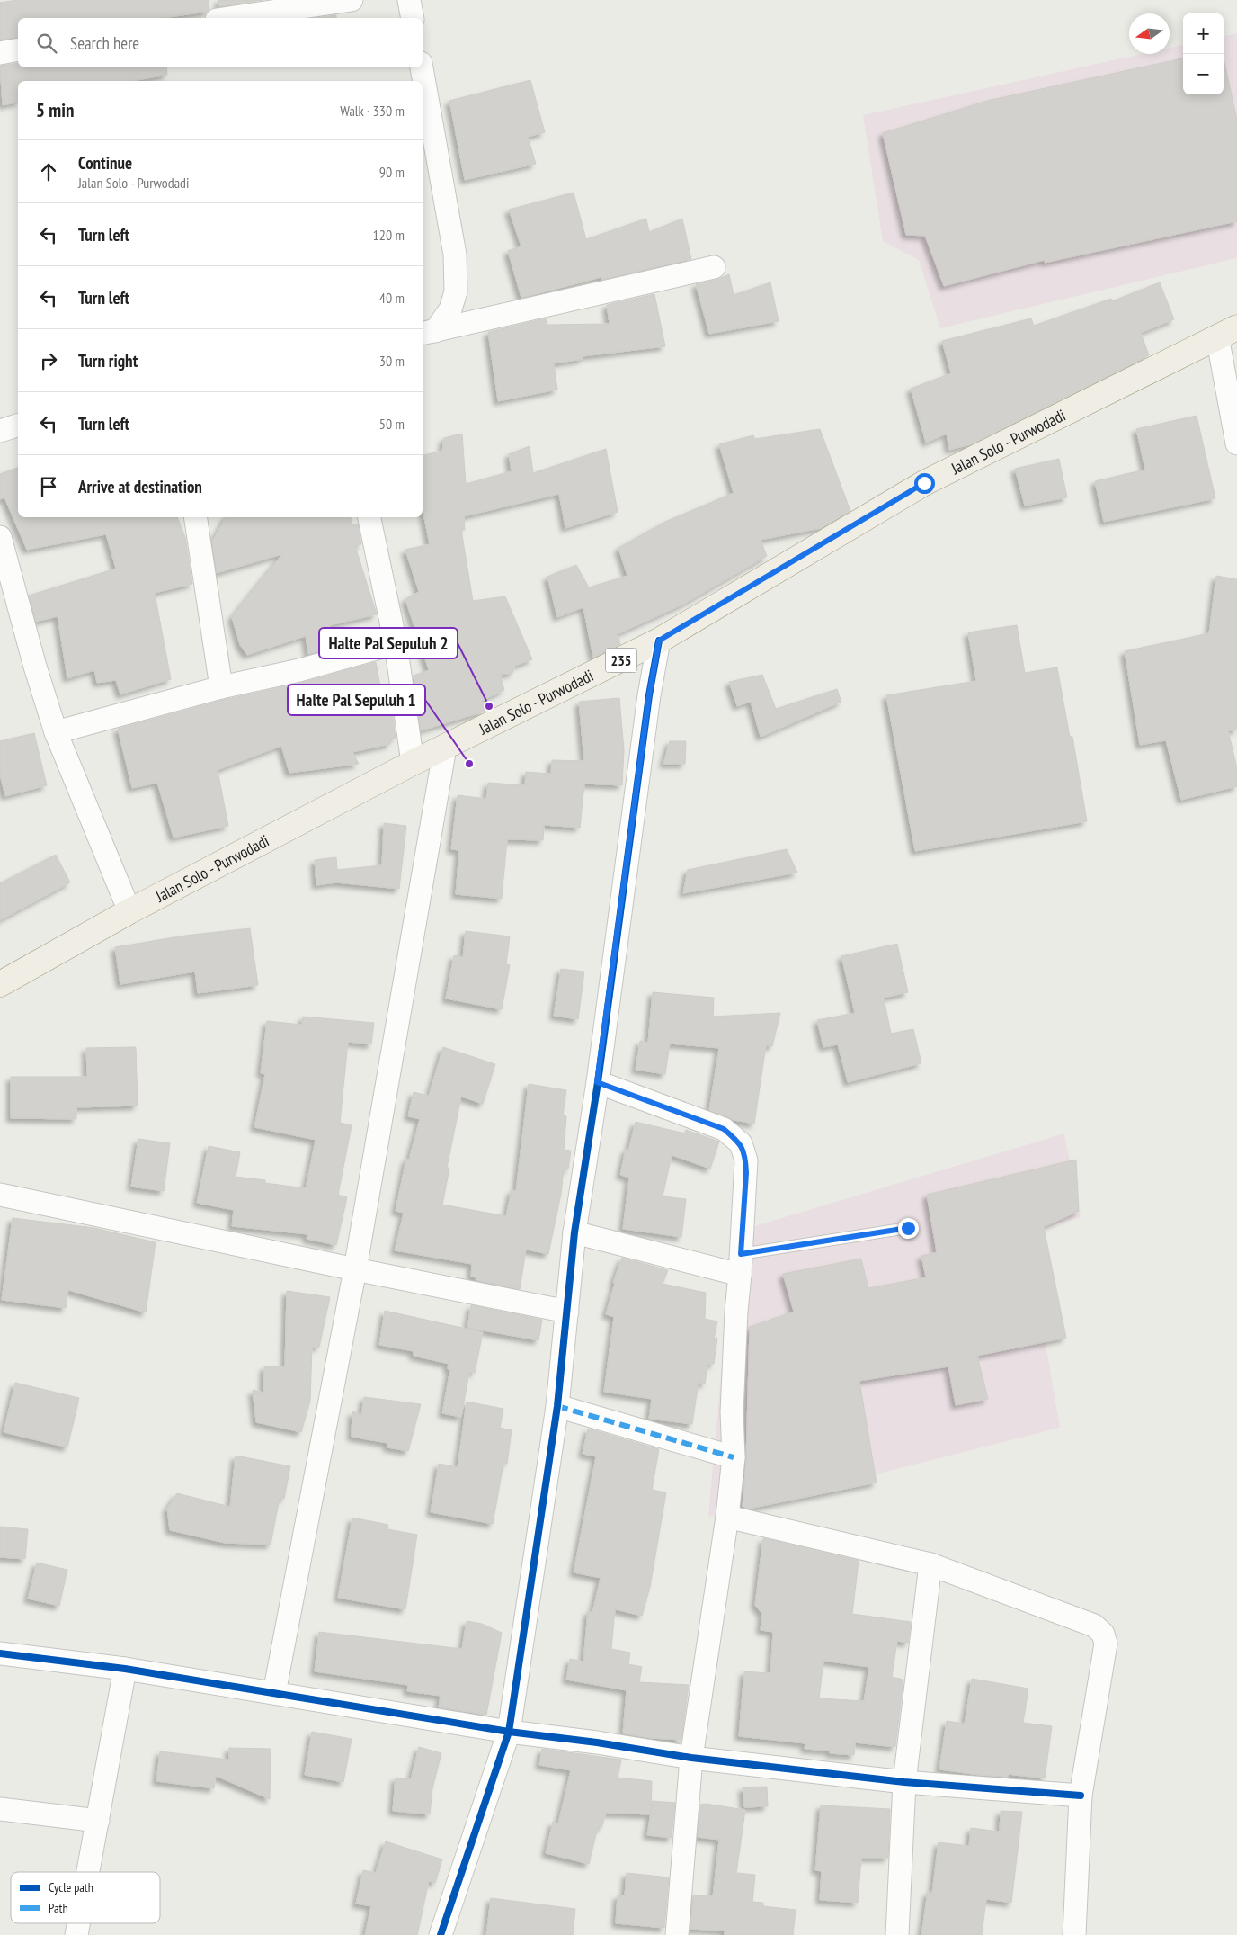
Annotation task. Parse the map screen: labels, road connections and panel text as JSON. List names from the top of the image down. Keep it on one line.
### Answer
{"streets":{"main road":["Jalan Solo - Purwodadi","235"]},"places":["Halte Pal Sepuluh 2","Halte Pal Sepuluh 1"],"legend":["Cycle path","Path"],"north":"left","page":{"map_buttons":["+","−"],"search":"Search here","heading":["5 min","Walk · 330 m"],"list":[["Continue","Jalan Solo - Purwodadi","90 m"],["Turn left","120 m"],["Turn left","40 m"],["Turn right","30 m"],["Turn left","50 m"],"Arrive at destination"]}}
